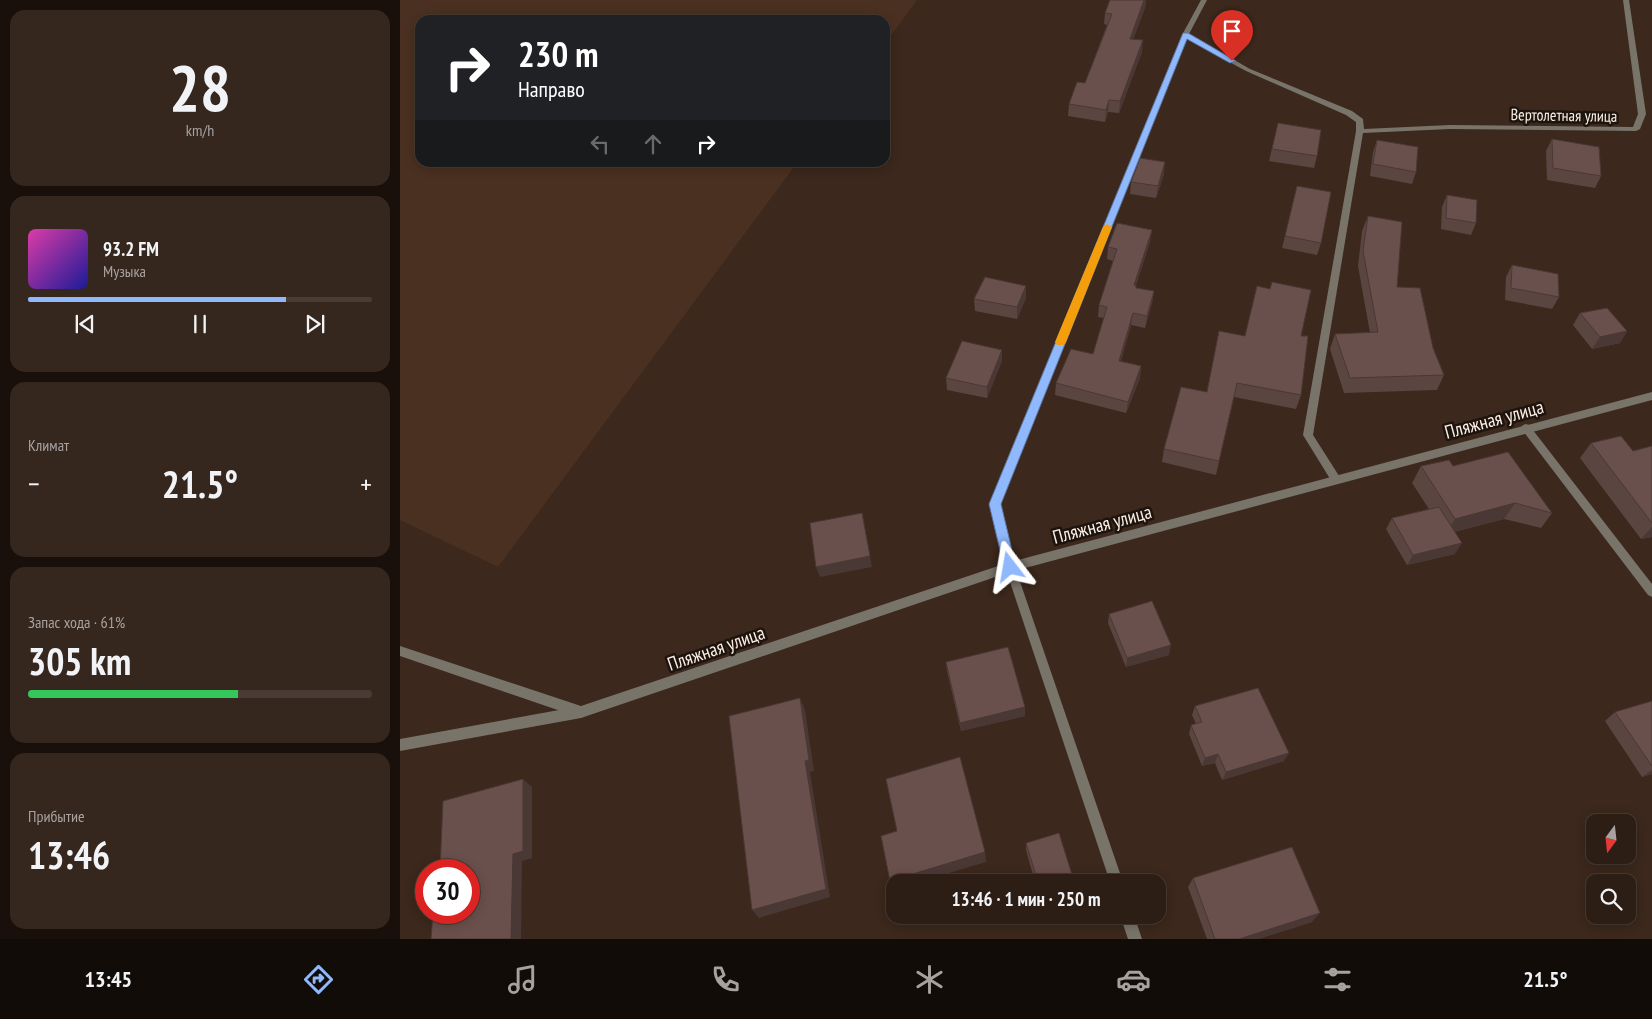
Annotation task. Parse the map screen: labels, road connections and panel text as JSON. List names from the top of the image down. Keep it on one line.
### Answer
{"streets":{"street":["Вертолетная улица","Пляжная улица"]},"north":"bottom","page":{"tile":[["28","km/h"],"Климат",["Запас хода · 61%","305 km"],["Прибытие","13:46"]],"turn":["230 m","Направо"],"song":["93.2 FM","Музыка"],"heat":["−","21.5°","+"],"limit":"30","trip":"13:46 · 1 мин · 250 m","tabs":["13:45","21.5°"]}}
